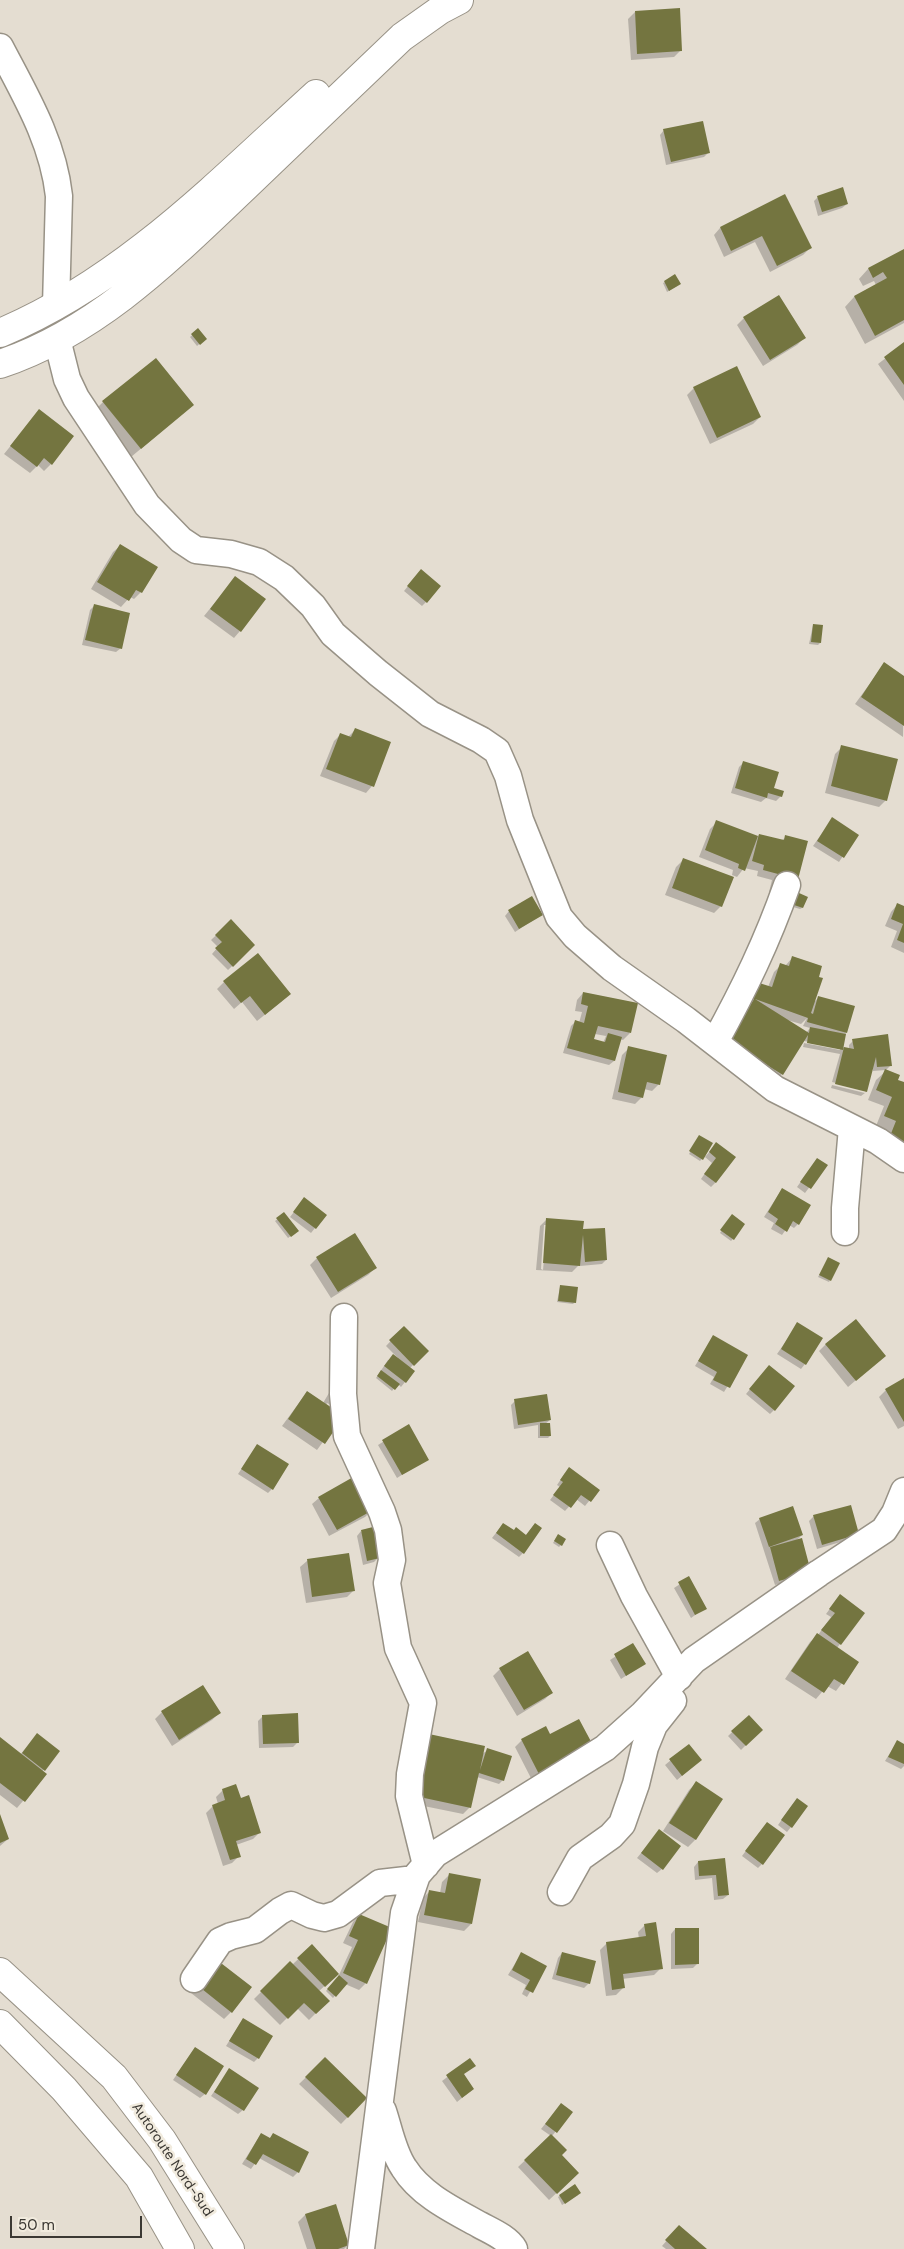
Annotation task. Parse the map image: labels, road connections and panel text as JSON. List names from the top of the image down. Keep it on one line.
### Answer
{"streets":{"highway":["Autoroute Nord-Sud"]},"scale_bar":"50 m"}
